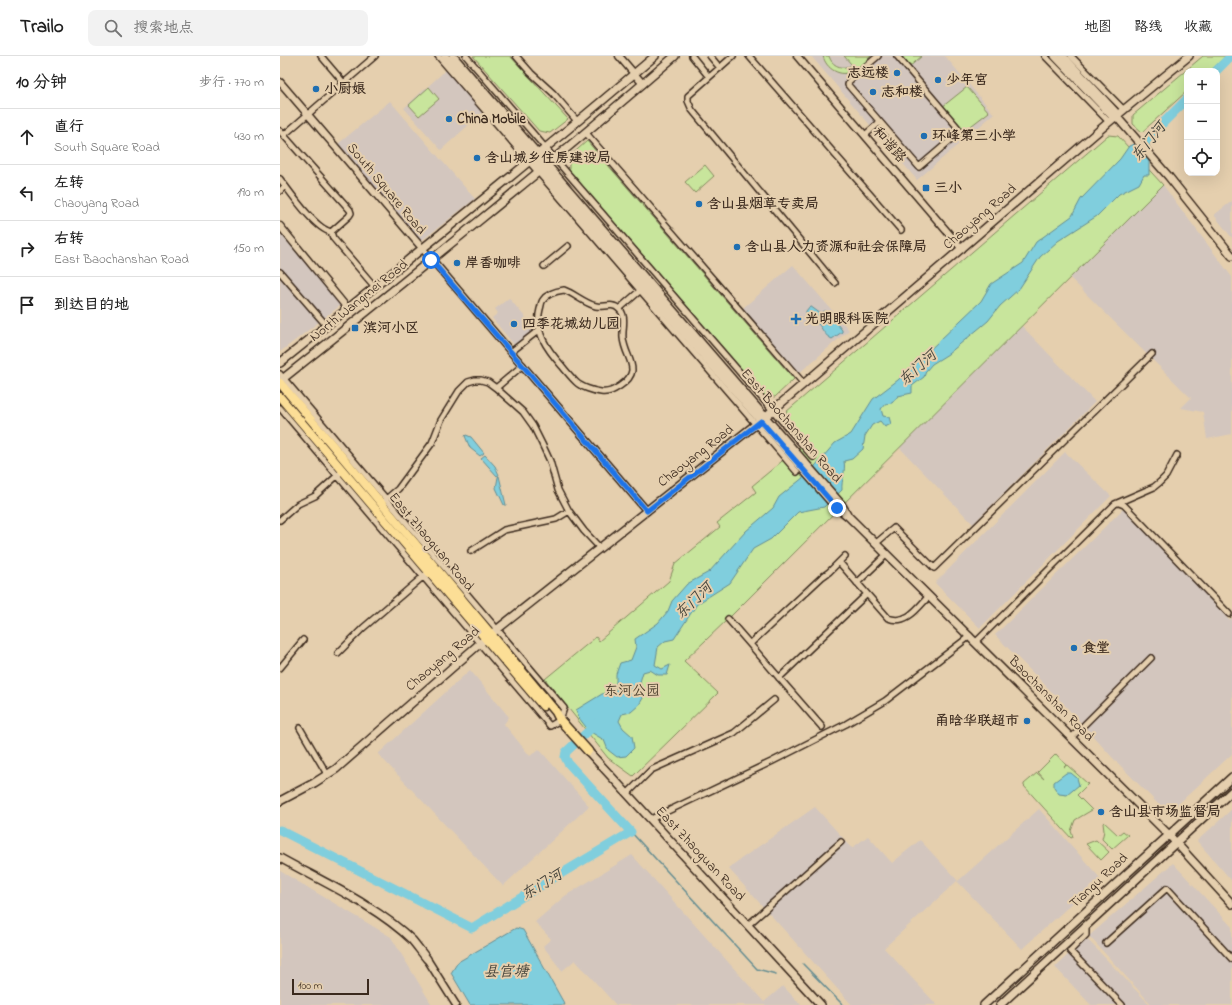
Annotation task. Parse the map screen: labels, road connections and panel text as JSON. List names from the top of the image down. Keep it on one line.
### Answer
{"streets":{"main road":["Chaoyang Road","North Wangmei Road","East Baochanshan Road","East Zhaoguan Road","Baochanshan Road","Tiangu Road"],"street":["和谐路","South Square Road"]},"crossings":[["和谐路","Chaoyang Road"],["South Square Road","Chaoyang Road"],["South Square Road","North Wangmei Road"],["Chaoyang Road","East Baochanshan Road"],["Chaoyang Road","East Zhaoguan Road"],["North Wangmei Road","East Baochanshan Road"],["North Wangmei Road","East Zhaoguan Road"],["East Baochanshan Road","Baochanshan Road"],["Baochanshan Road","Tiangu Road"]],"water":["东门河","县官塘"],"parks":["东河公园"],"places":{"other":["志远楼","少年宫","小厨娘","志和楼","China Mobile","环峰第三小学","含山城乡住房建设局","含山县烟草专卖局","含山县人力资源和社会保障局","岸香咖啡","四季花城幼儿园","食堂","甬晗华联超市","含山县市场监督局"],"transit":["三小","滨河小区"],"health":["光明眼科医院"]},"scale_bar":"100 m","page":{"header":"Trailo","search":"搜索地点","nav":["地图","路线","收藏"],"heading":["10 分钟","步行 · 770 m"],"map_buttons":["+","−"],"list":[["直行","South Square Road","430 m"],["左转","Chaoyang Road","190 m"],["右转","East Baochanshan Road","150 m"],"到达目的地"],"scale":"100 m"}}
